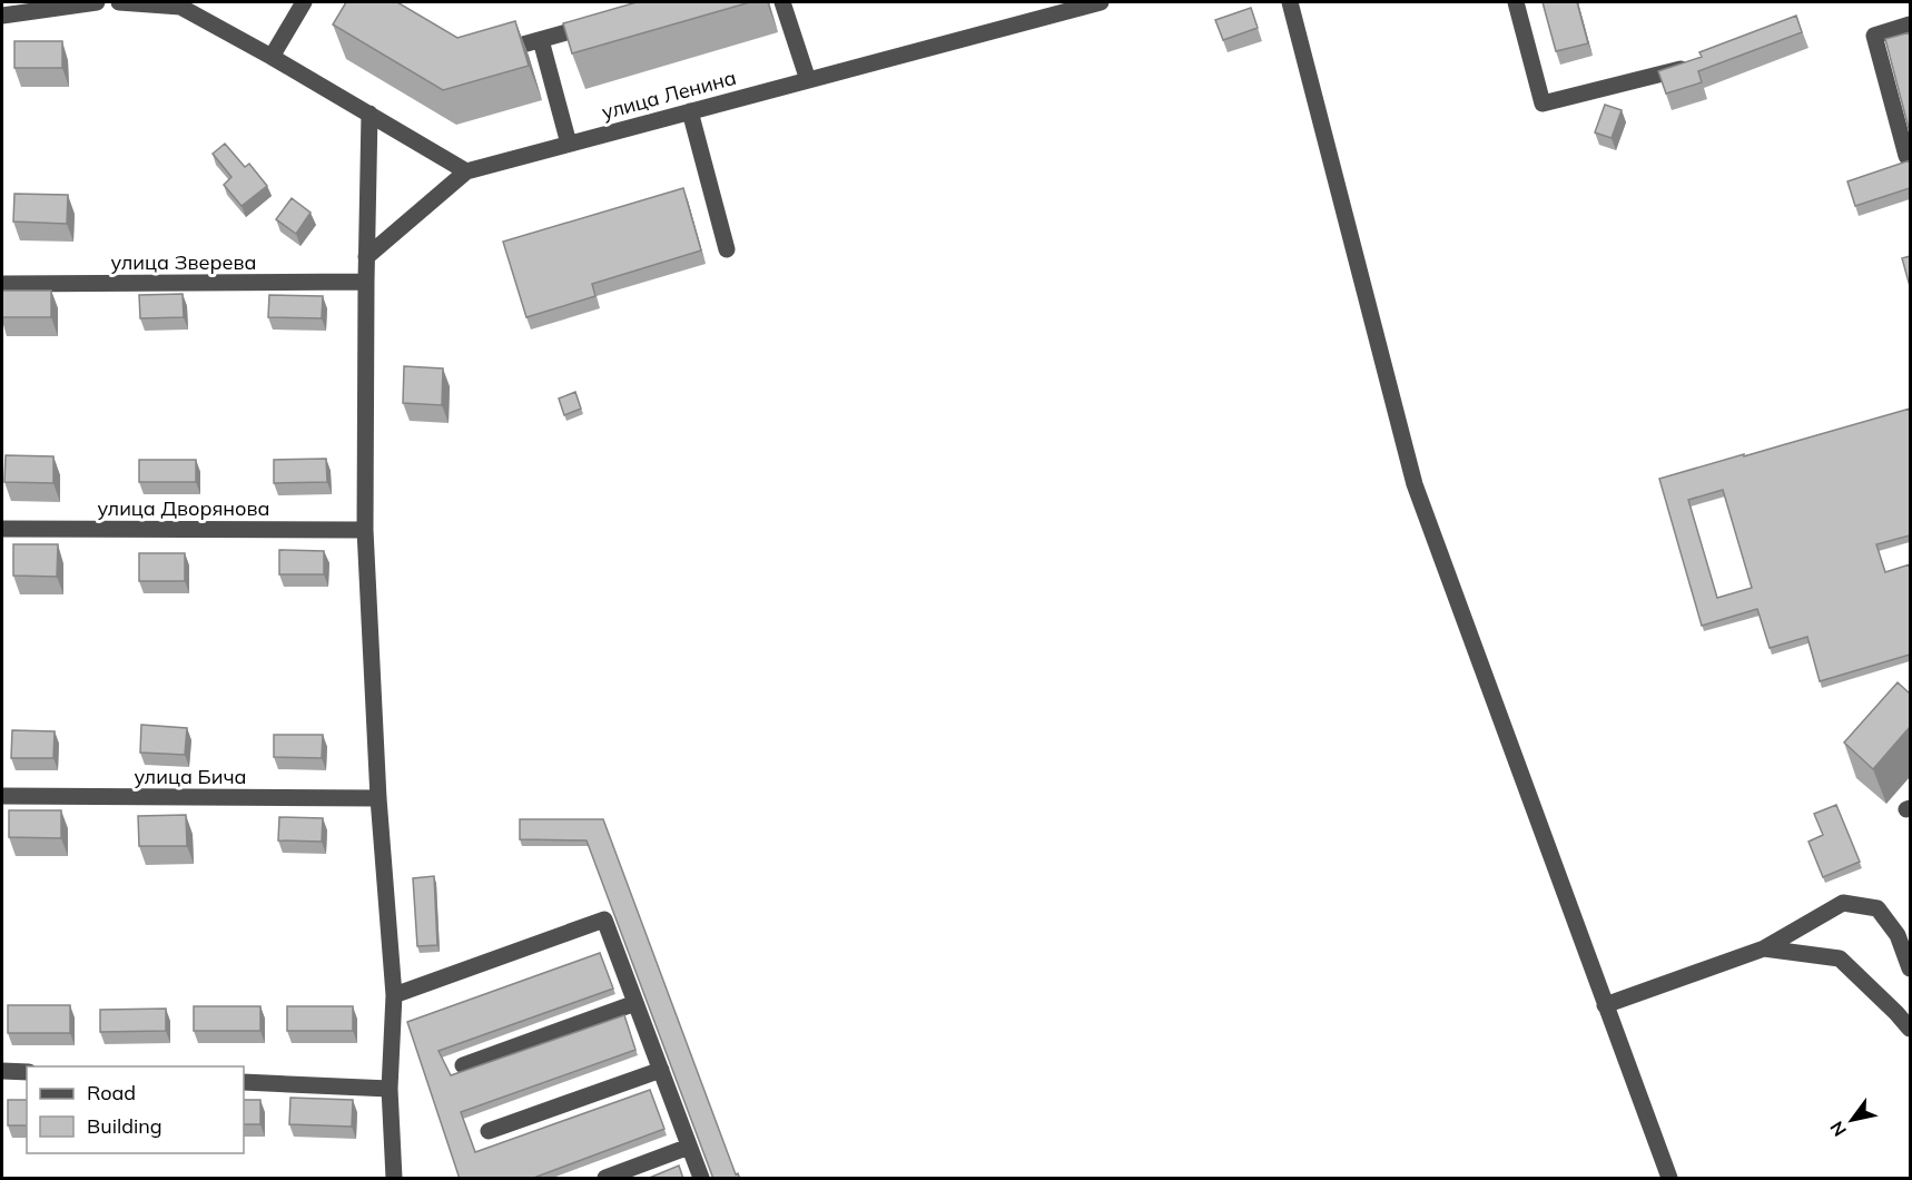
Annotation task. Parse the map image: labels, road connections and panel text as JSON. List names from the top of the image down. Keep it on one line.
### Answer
{"streets":{"street":["улица Ленина","улица Зверева","улица Дворянова","улица Бича"]},"legend":["Road","Building"],"north":"bottom left"}
